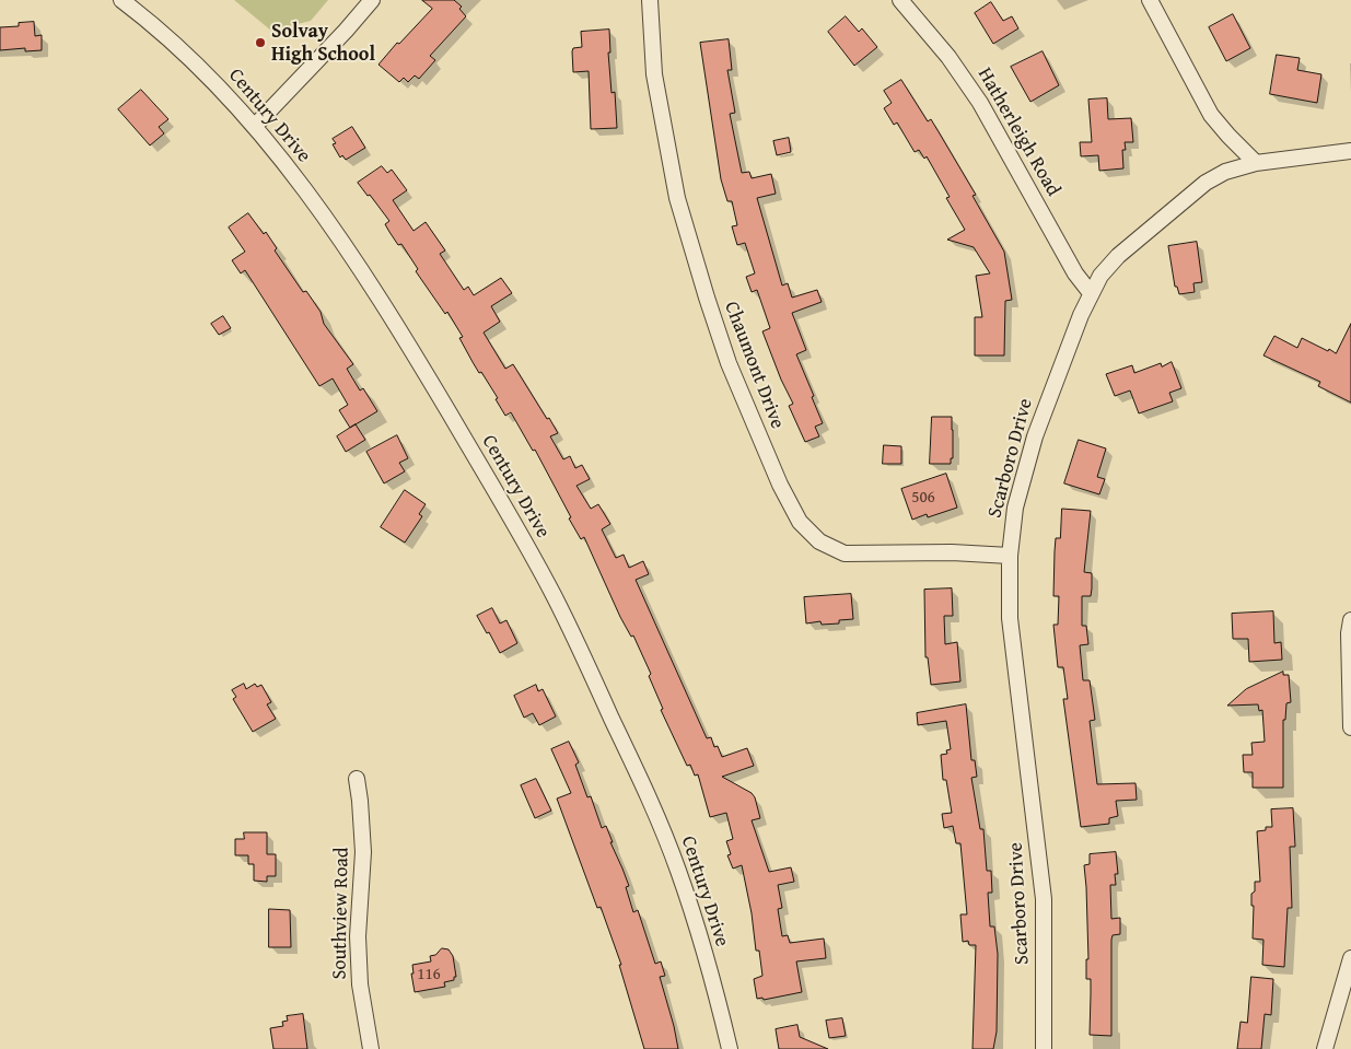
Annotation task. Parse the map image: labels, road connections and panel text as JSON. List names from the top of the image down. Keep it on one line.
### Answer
{"streets":{"street":["Century Drive","Hatherleigh Road","Chaumont Drive","Scarboro Drive","Southview Road"]},"crossings":[["Hatherleigh Road","Scarboro Drive"],["Chaumont Drive","Scarboro Drive"]],"places":["Solvay High School"],"house_numbers":["506","116"]}
